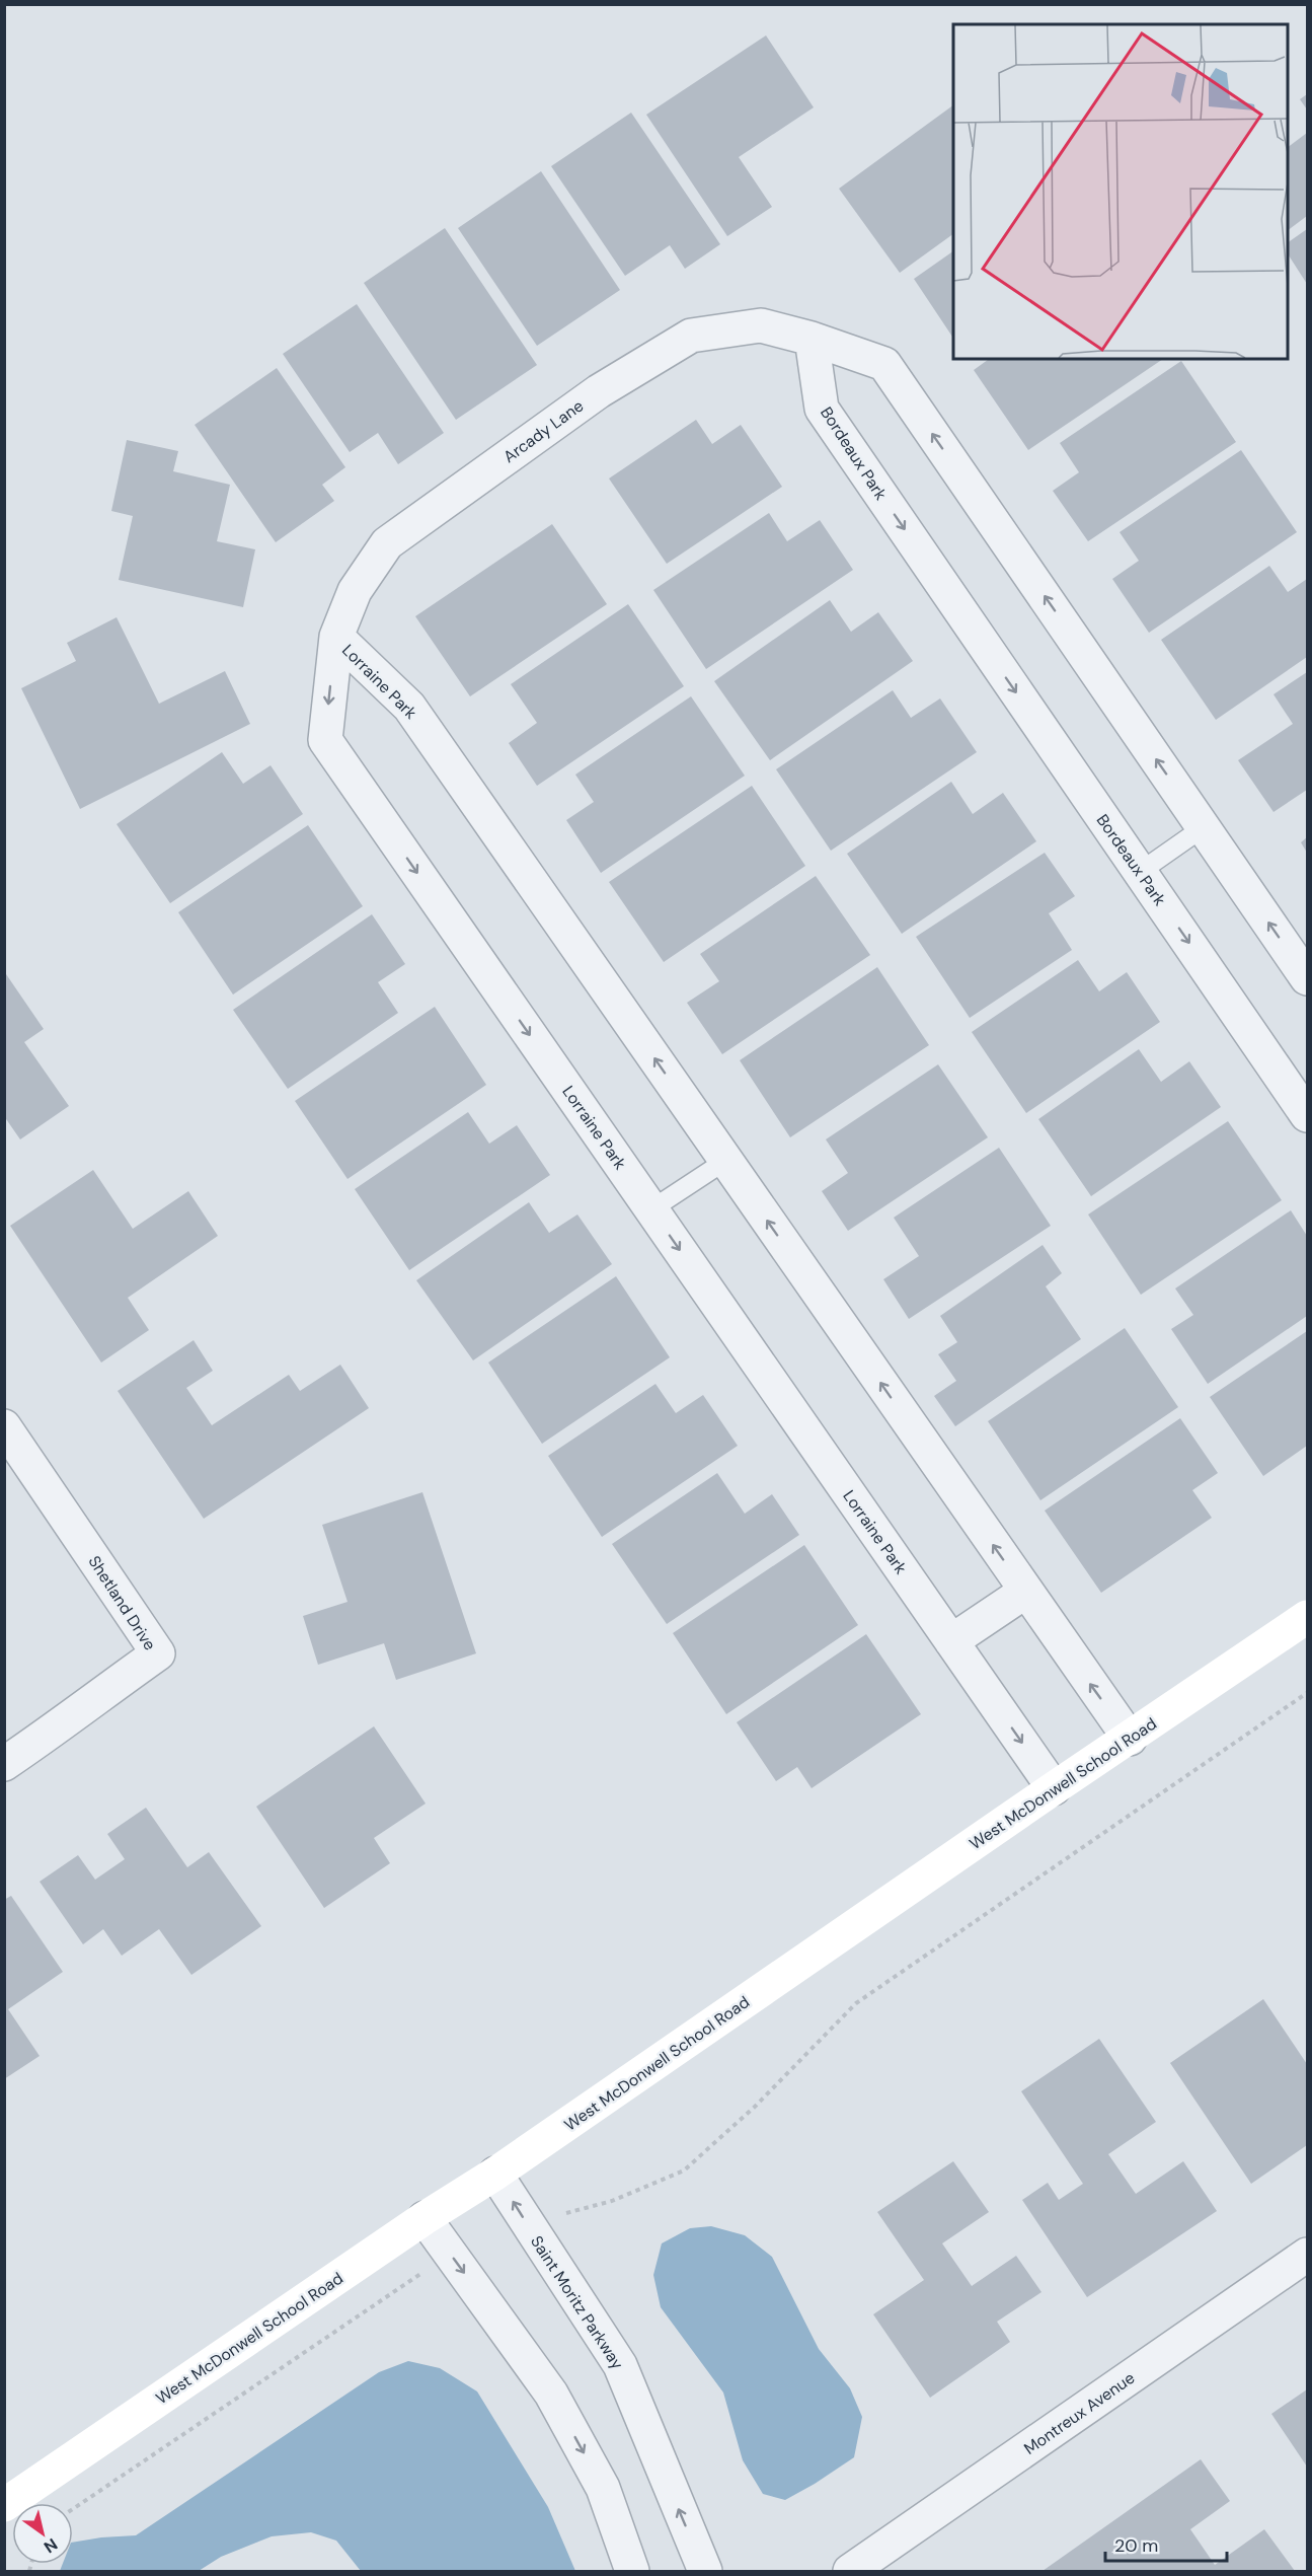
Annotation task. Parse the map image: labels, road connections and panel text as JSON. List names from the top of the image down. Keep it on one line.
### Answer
{"streets":{"main road":["West McDonwell School Road"],"street":["Arcady Lane","Bordeaux Park","Lorraine Park","Shetland Drive","Saint Moritz Parkway","Montreux Avenue"]},"crossings":[["Arcady Lane","Bordeaux Park"],["Arcady Lane","Lorraine Park"],["Lorraine Park","West McDonwell School Road"],["West McDonwell School Road","Saint Moritz Parkway"]],"scale_bar":"20 m","north":"bottom right"}
